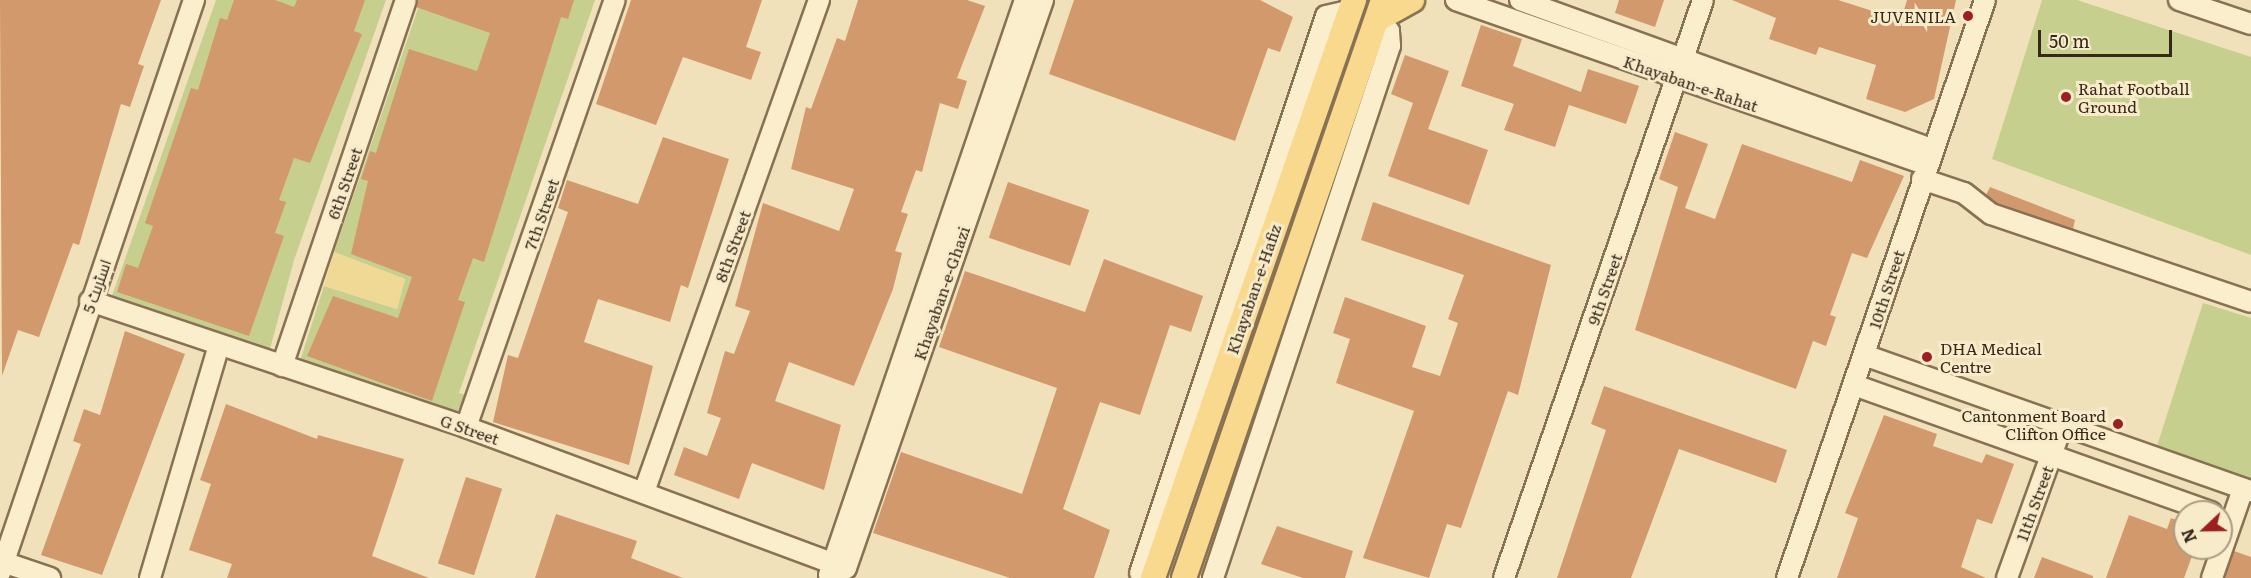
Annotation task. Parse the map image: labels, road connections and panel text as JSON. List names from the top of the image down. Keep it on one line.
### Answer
{"streets":{"main road":["Khayaban-e-Hafiz"],"street":["Khayaban-e-Rahat","6th Street","7th Street","8th Street","اسٹریٹ 5","9th Street","10th Street","Khayaban-e-Ghazi","G Street","11th Street"]},"crossings":[["Khayaban-e-Rahat","9th Street"],["Khayaban-e-Rahat","10th Street"],["6th Street","G Street"],["7th Street","G Street"],["8th Street","G Street"],["اسٹریٹ 5","G Street"],["Khayaban-e-Ghazi","G Street"]],"places":["JUVENILA","Rahat Football Ground","DHA Medical Centre","Cantonment Board Clifton Office"],"scale_bar":"50 m","north":"left"}
